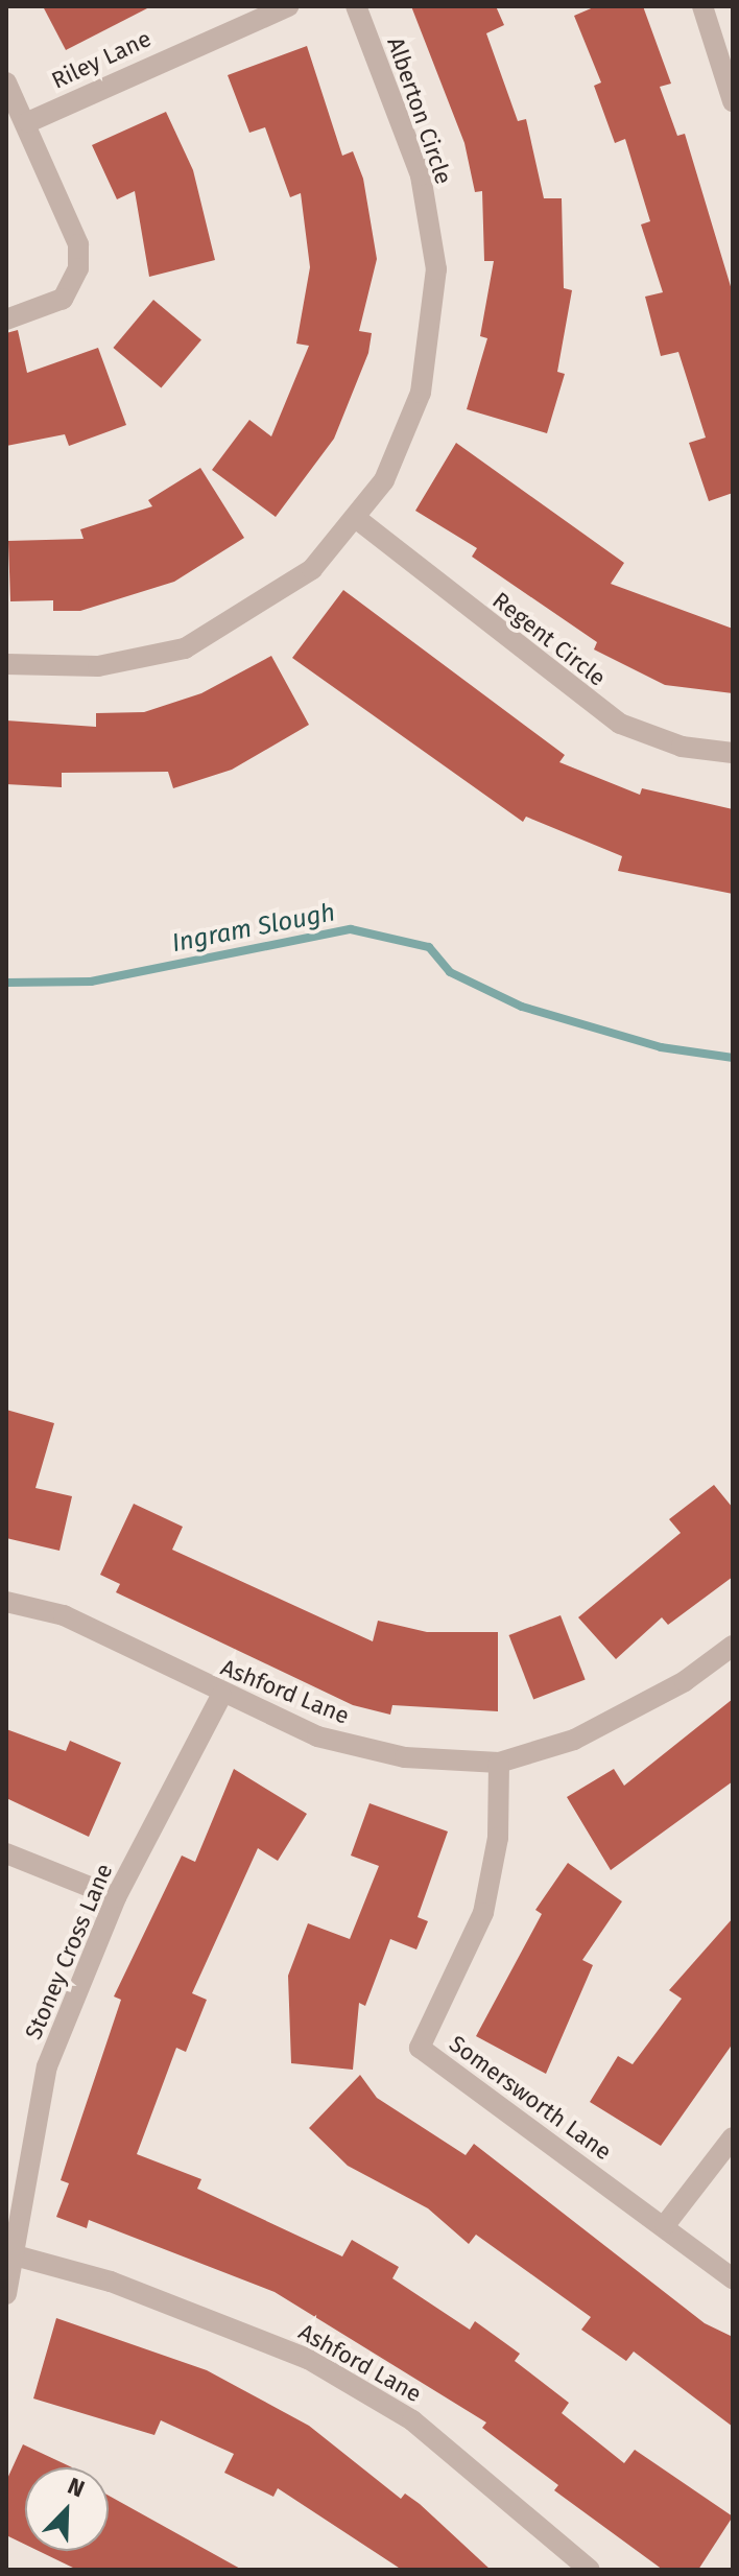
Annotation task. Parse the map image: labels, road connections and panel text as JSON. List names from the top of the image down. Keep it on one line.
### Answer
{"streets":{"street":["Riley Lane","Alberton Circle","Regent Circle","Ashford Lane","Stoney Cross Lane","Somersworth Lane"]},"crossings":[["Alberton Circle","Regent Circle"],["Ashford Lane","Stoney Cross Lane"],["Ashford Lane","Somersworth Lane"]],"water":["Ingram Slough"],"north":"top right"}
